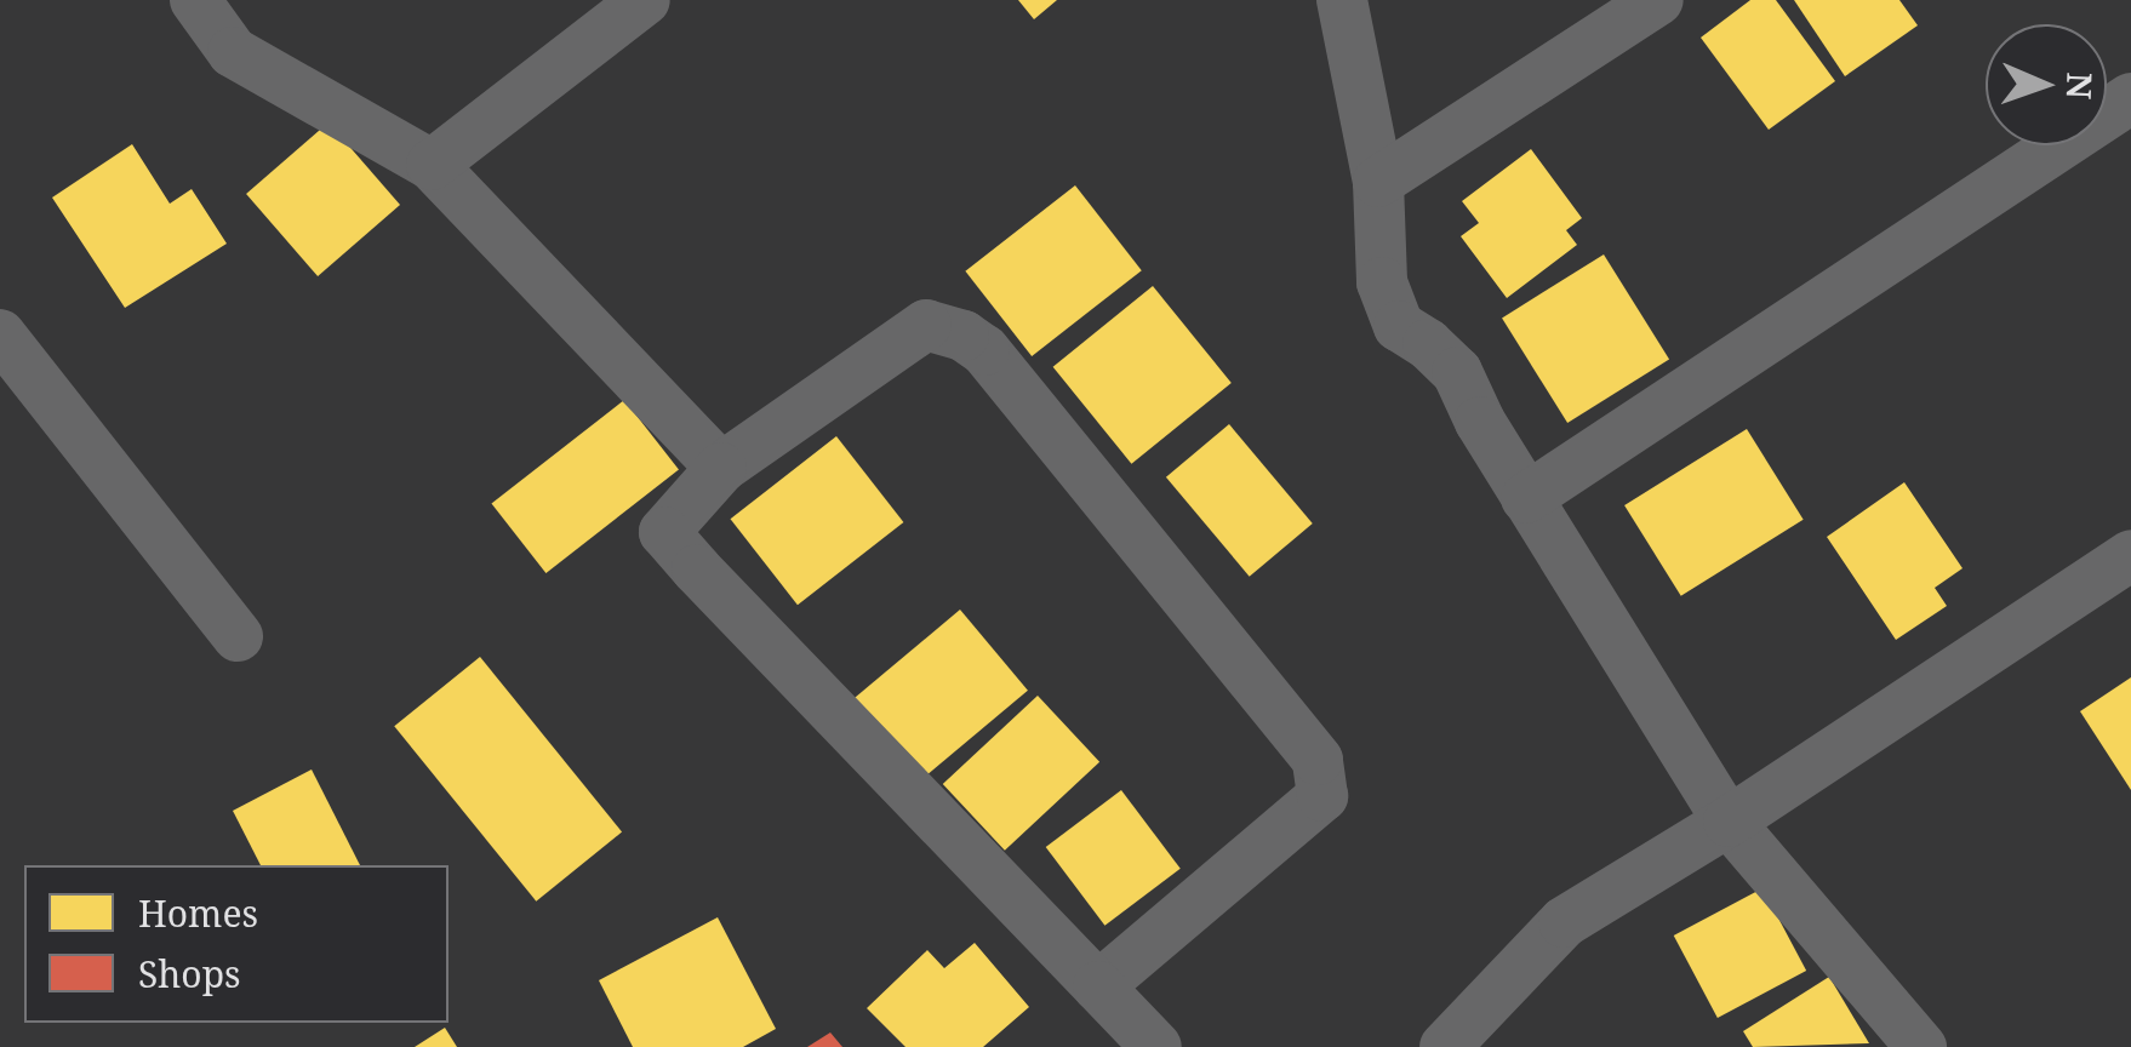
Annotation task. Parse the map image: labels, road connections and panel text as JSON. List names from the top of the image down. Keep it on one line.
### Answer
{"legend":["Homes","Shops"],"north":"right"}
